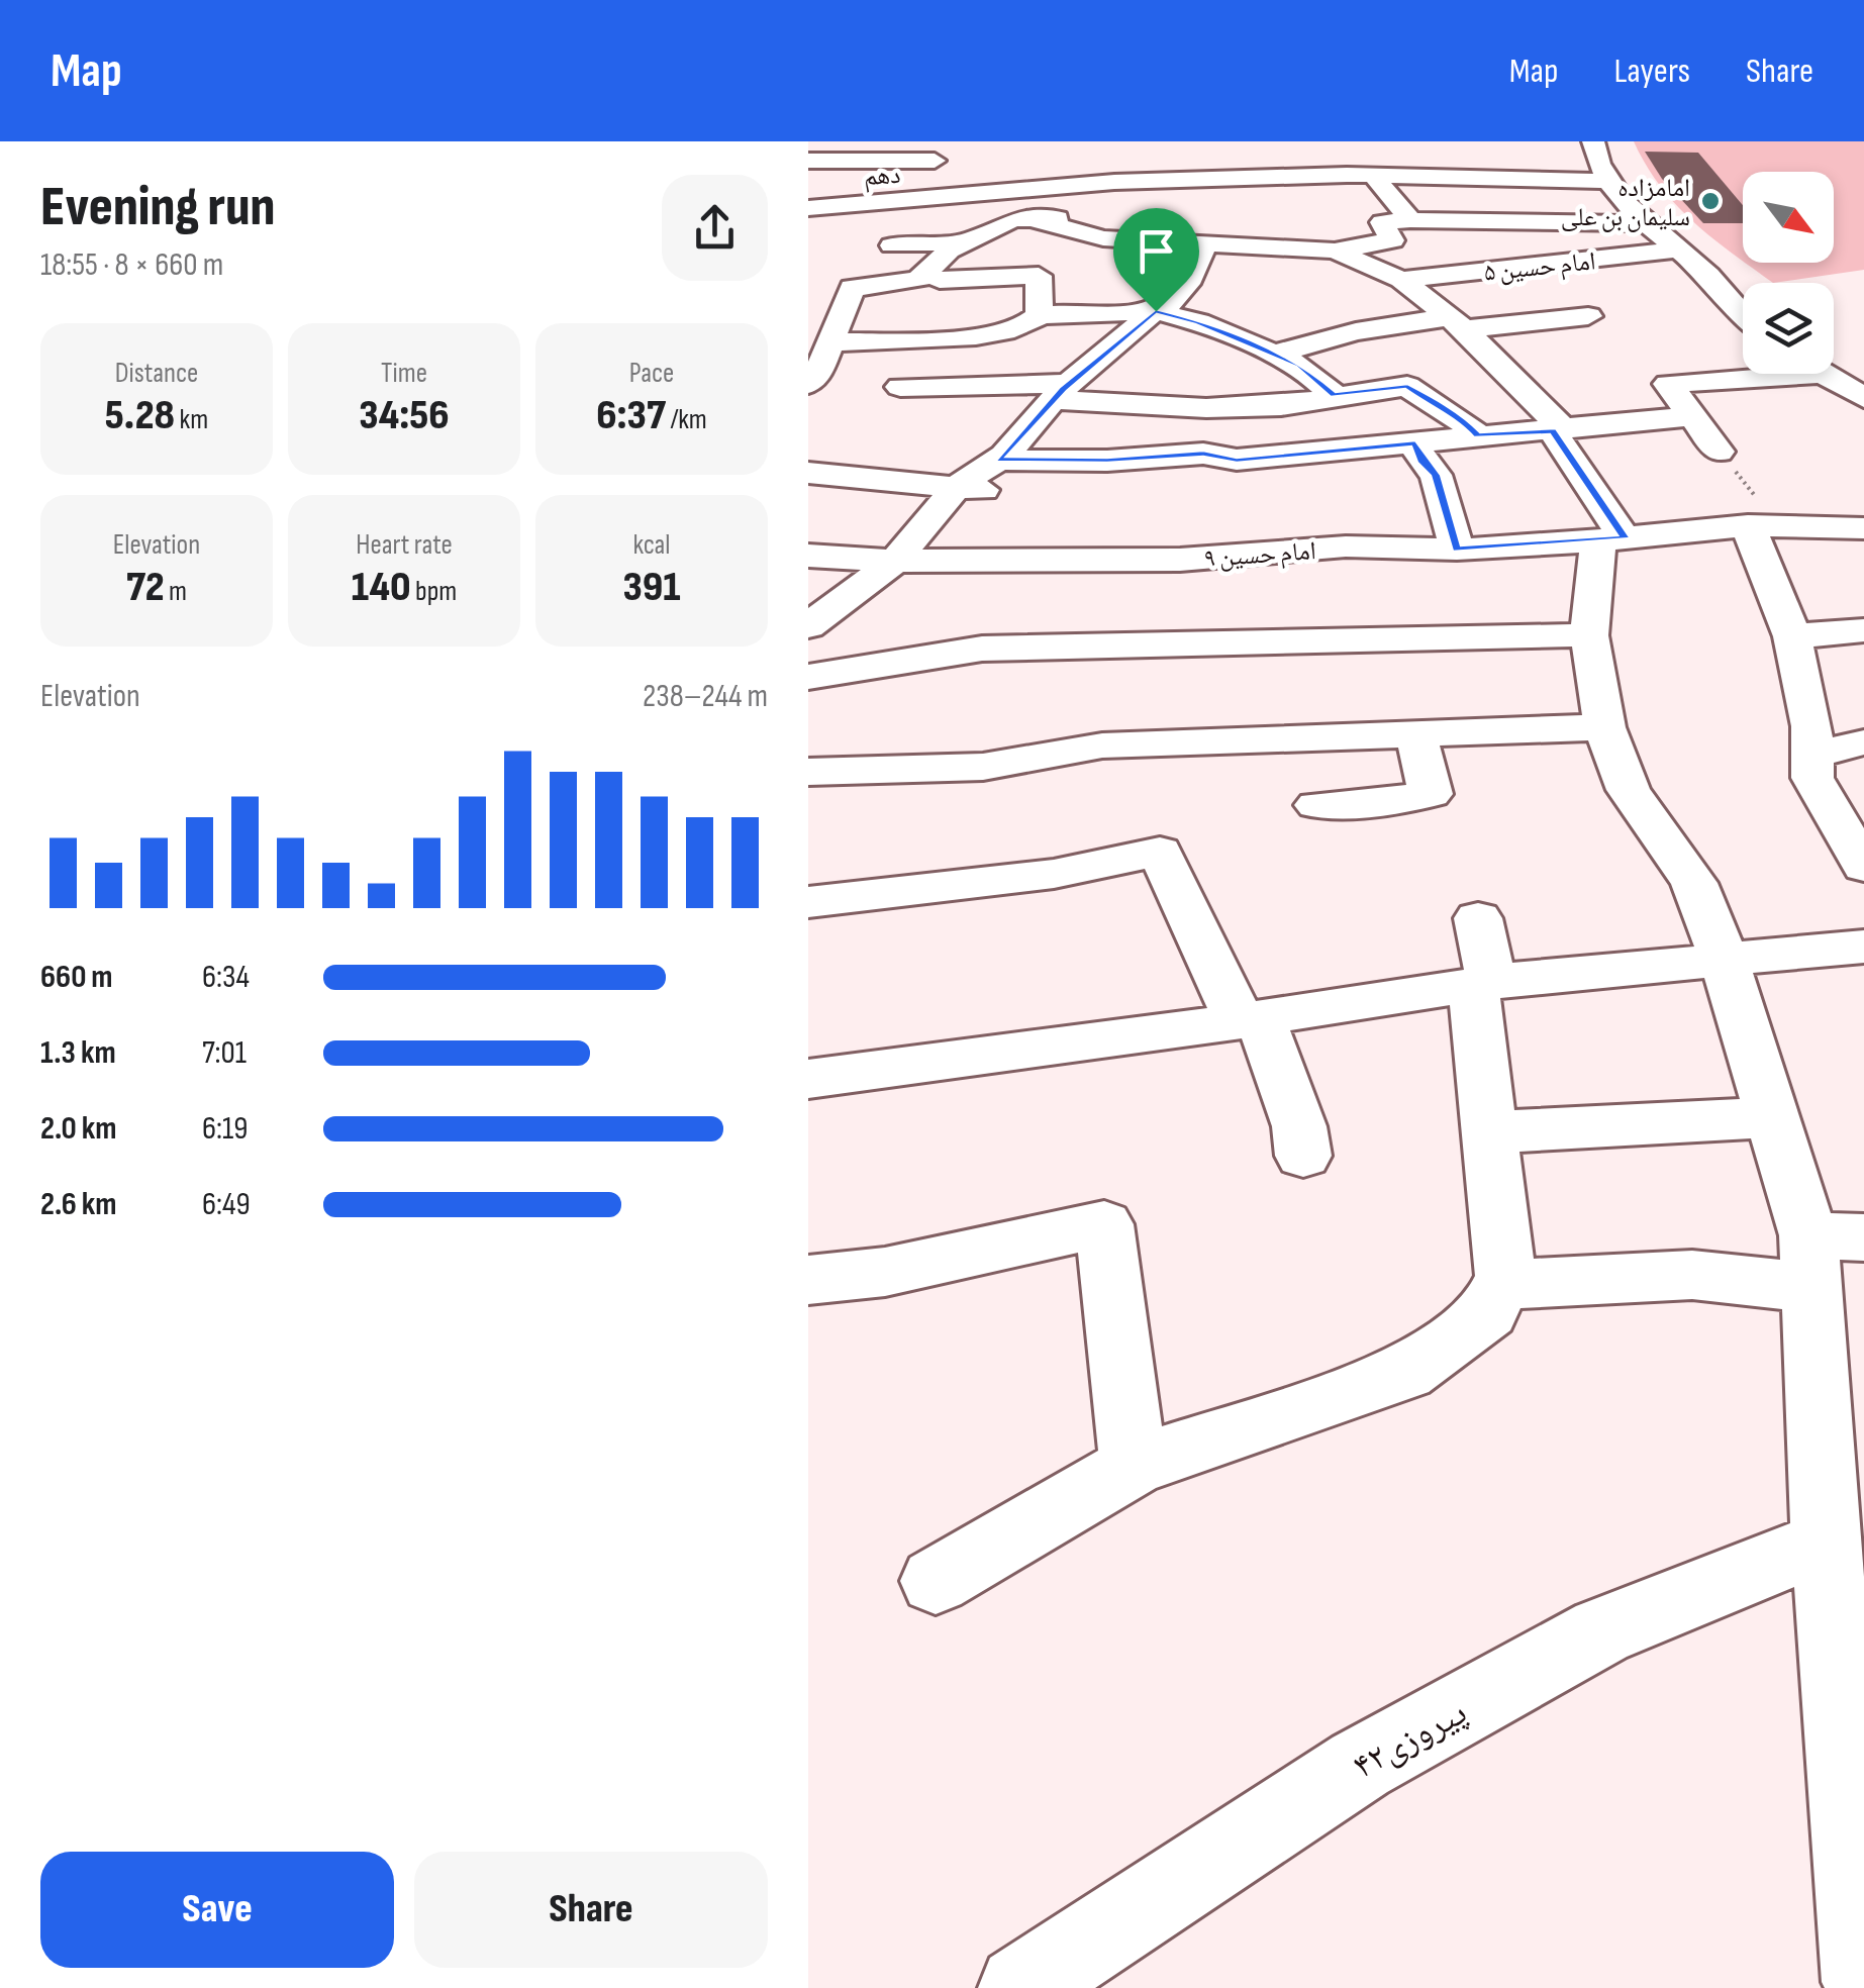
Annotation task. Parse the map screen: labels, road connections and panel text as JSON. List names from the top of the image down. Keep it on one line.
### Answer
{"streets":{"street":["دهم","امام حسین ۵","امام حسین ۹","پیروزی۴۲"]},"places":["امامزاده سلیمان بن علی"],"north":"bottom right","page":{"header":"Map","nav":["Map","Layers","Share"],"heading":["Evening run","18:55 · 8 × 660 m"],"stats":[["Distance","5.28 km"],["Time","34:56"],["Pace","6:37 /km"],["Elevation","72 m"],["Heart rate","140 bpm"],["kcal","391"]],"chart":["Elevation","238–244 m"],"list":[{"name":"660 m","note":"6:34"},{"name":"1.3 km","note":"7:01"},{"name":"2.0 km","note":"6:19"},{"name":"2.6 km","note":"6:49"}],"buttons":["Save","Share"]}}
